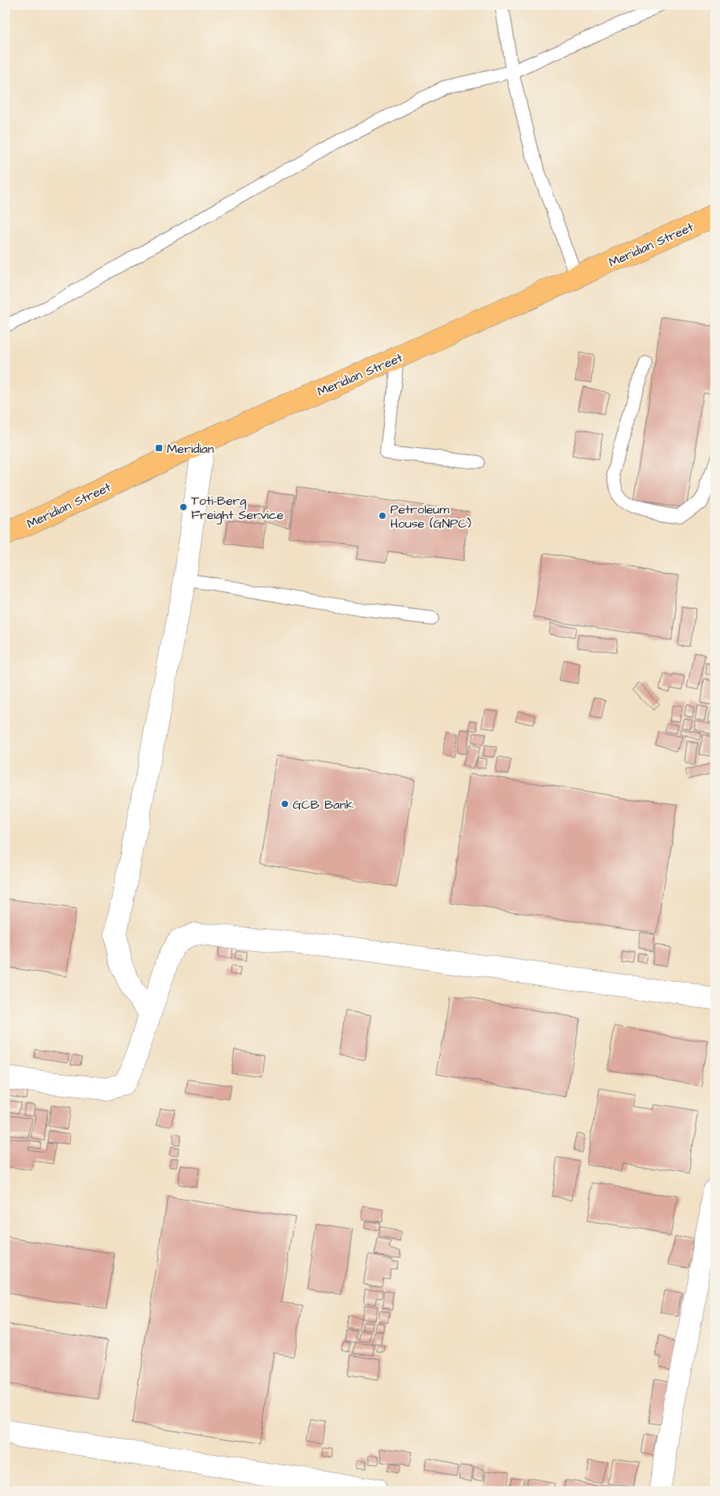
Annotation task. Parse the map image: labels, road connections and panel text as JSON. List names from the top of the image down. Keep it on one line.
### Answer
{"streets":{"main road":["Meridian Street"]},"places":{"transit":["Meridian"],"other":["Toti-Berg Freight Service","Petroleum House (GNPC)","GCB Bank"]}}
